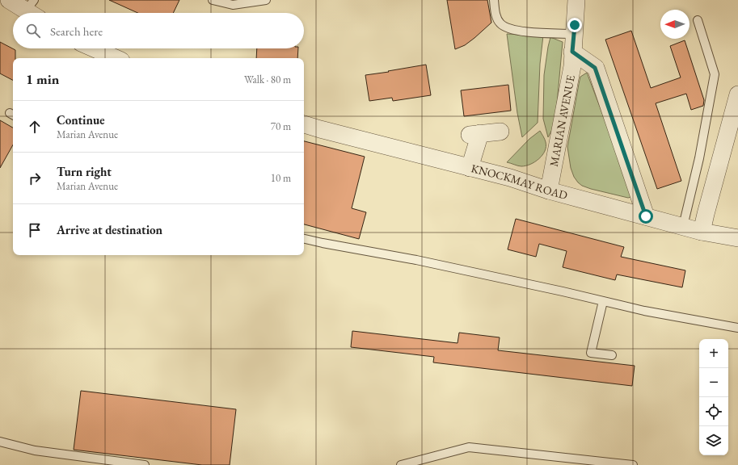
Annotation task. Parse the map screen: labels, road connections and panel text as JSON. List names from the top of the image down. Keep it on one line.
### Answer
{"streets":{"street":["MARIAN AVENUE","KNOCKMAY ROAD"]},"crossings":[["MARIAN AVENUE","KNOCKMAY ROAD"]],"north":"left","page":{"search":"Search here","heading":["1 min","Walk · 80 m"],"list":[["Continue","Marian Avenue","70 m"],["Turn right","Marian Avenue","10 m"],"Arrive at destination"],"map_buttons":["+","−"]}}
